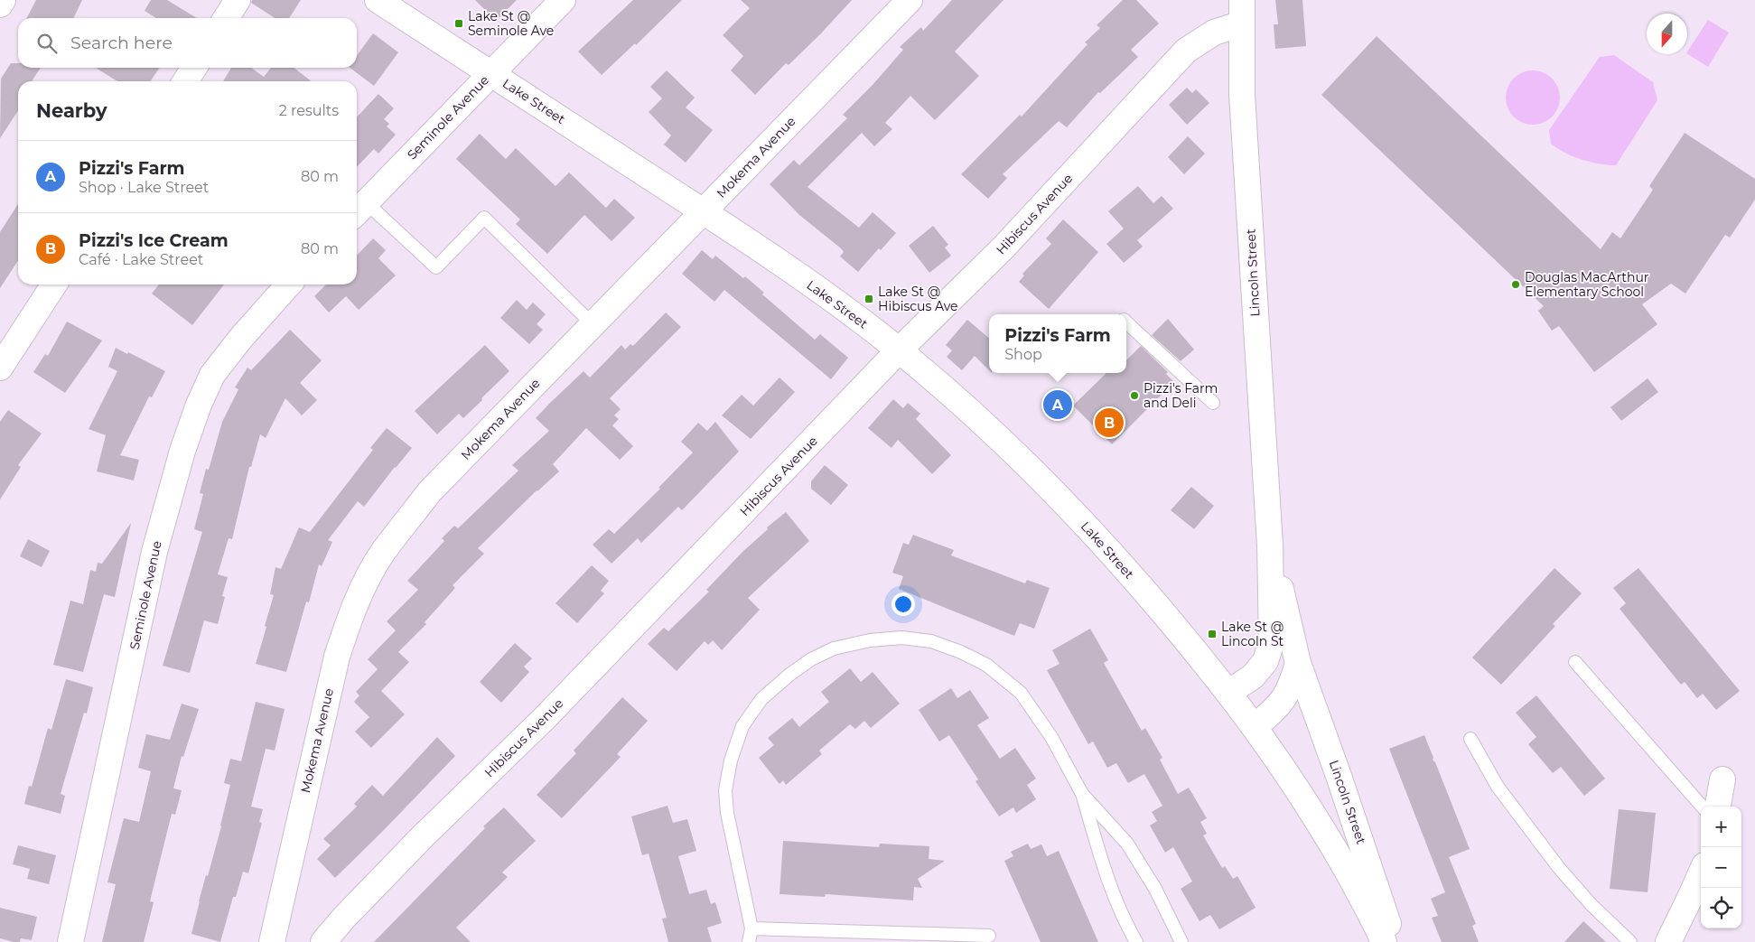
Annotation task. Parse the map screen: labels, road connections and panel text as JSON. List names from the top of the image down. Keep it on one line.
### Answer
{"streets":{"street":["Lake Street","Seminole Avenue","Mokema Avenue","Hibiscus Avenue","Lincoln Street"]},"crossings":[["Lake Street","Seminole Avenue"],["Lake Street","Mokema Avenue"],["Lake Street","Hibiscus Avenue"],["Lake Street","Lincoln Street"],["Hibiscus Avenue","Lincoln Street"]],"places":{"transit":["Lake St @ Seminole Ave","Lake St @ Hibiscus Ave","Lake St @ Lincoln St"],"other":["Douglas MacArthur Elementary School","Pizzi's Farm and Deli"]},"north":"bottom","page":{"search":"Search here","heading":["Nearby","2 results"],"list":[{"mark":"A","name":"Pizzi's Farm","note":"Shop · Lake Street","value":"80 m"},{"mark":"B","name":"Pizzi's Ice Cream","note":"Café · Lake Street","value":"80 m"}],"popup":["Pizzi's Farm","Shop"],"pins":["A","B"],"map_buttons":["+","−"]}}
